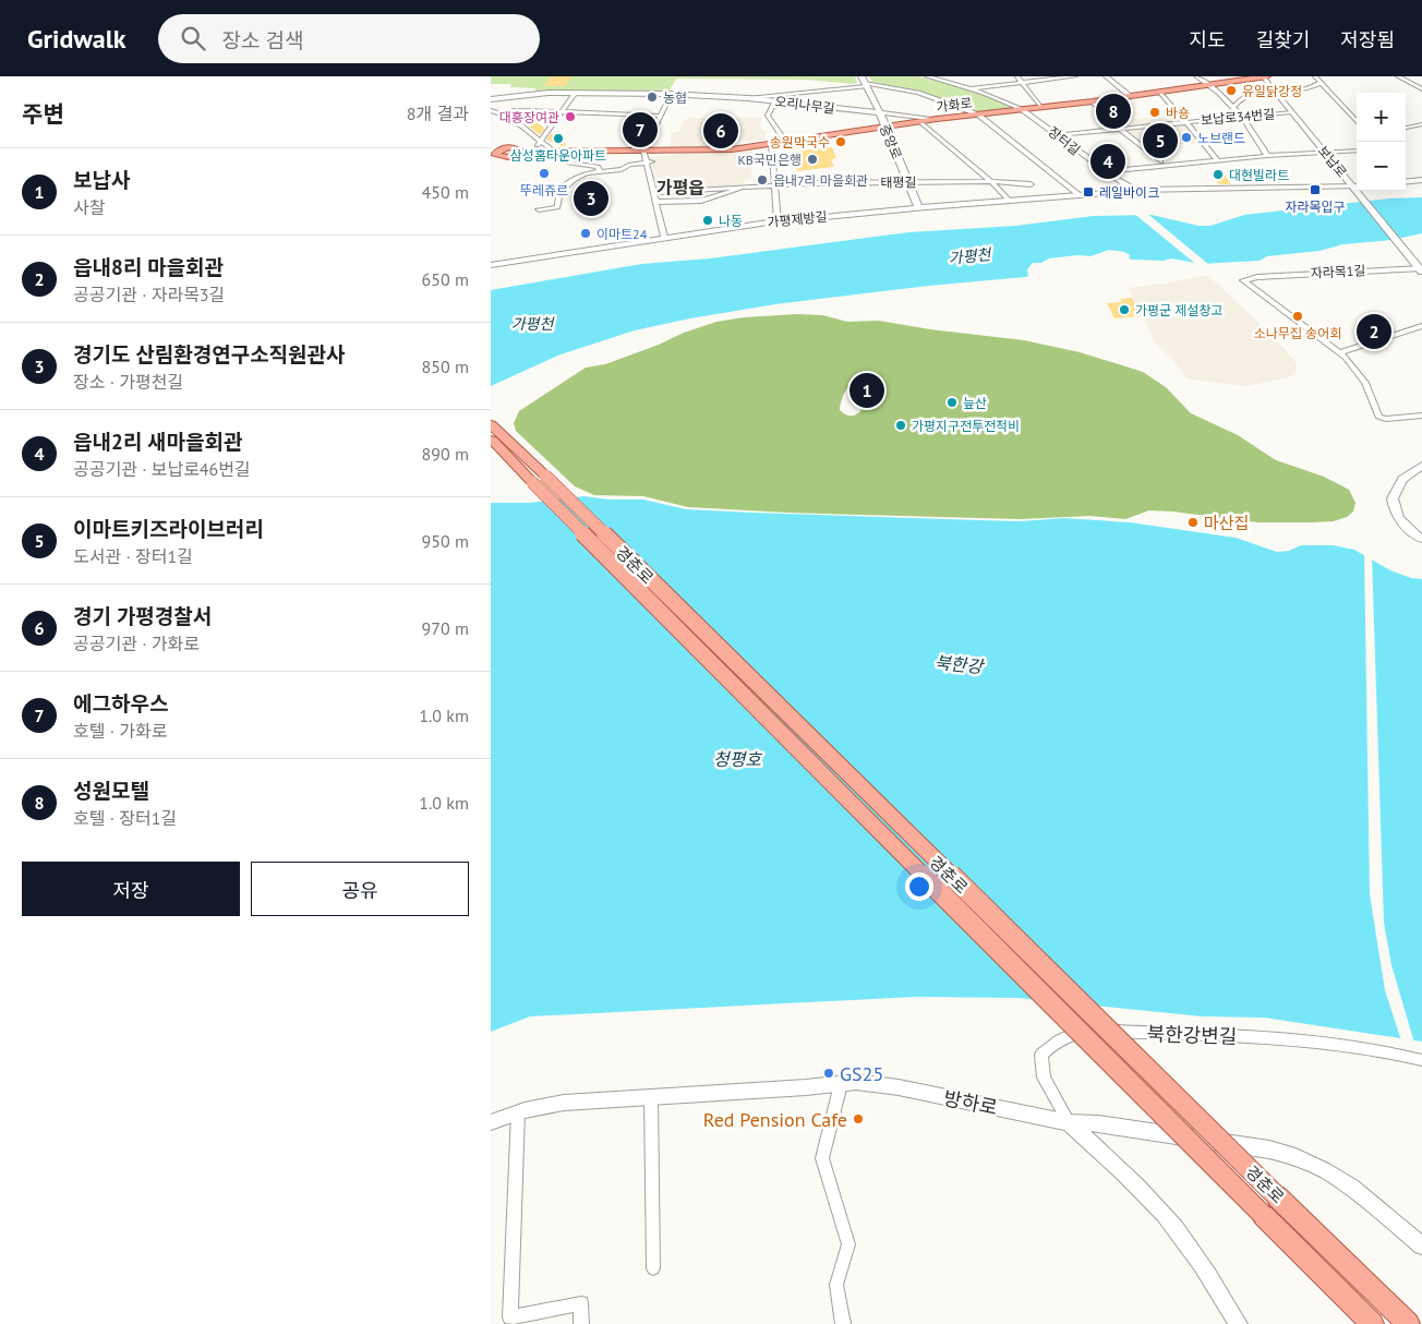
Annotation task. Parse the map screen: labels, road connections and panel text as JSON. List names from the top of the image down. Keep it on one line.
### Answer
{"streets":{"main road":["가화로","경춘로"],"street":["오리나무길","보납로34번길","장터길","중앙로","보납로","태평길","가평제방길","자라목1길","북한강변길","방하로"]},"crossings":[["오리나무길","가화로"],["오리나무길","중앙로"],["가화로","장터길"],["가화로","중앙로"],["가화로","보납로"],["보납로34번길","장터길"],["보납로34번길","보납로"],["중앙로","태평길"],["중앙로","가평제방길"],["보납로","자라목1길"],["북한강변길","방하로"]],"districts":["가평읍"],"water":["가평천","북한강","청평호"],"places":{"other":["유일닭강정","농협","바숑","대흥장여관","노브랜드","삼성홈타운아파트","송원막국수","KB국민은행","뚜레쥬르","대현빌라트","읍내7리 마을회관","나동","이마트24","가평군 제설창고","소나무집 송어회","늪산","가평지구전투전적비","마산집","GS25","Red Pension Cafe"],"transit":["자라목입구","레일바이크"]},"page":{"header":"Gridwalk","search":"장소 검색","nav":["지도","길찾기","저장됨"],"heading":["주변","8개 결과"],"pins":["8","7","6","5","4","3","2","1"],"map_buttons":["+","−"],"list":[{"mark":"1","name":"보납사","note":"사찰","value":"450 m"},{"mark":"2","name":"읍내8리 마을회관","note":"공공기관 · 자라목3길","value":"650 m"},{"mark":"3","name":"경기도 산림환경연구소직원관사","note":"장소 · 가평천길","value":"850 m"},{"mark":"4","name":"읍내2리 새마을회관","note":"공공기관 · 보납로46번길","value":"890 m"},{"mark":"5","name":"이마트키즈라이브러리","note":"도서관 · 장터1길","value":"950 m"},{"mark":"6","name":"경기 가평경찰서","note":"공공기관 · 가화로","value":"970 m"},{"mark":"7","name":"에그하우스","note":"호텔 · 가화로","value":"1.0 km"},{"mark":"8","name":"성원모텔","note":"호텔 · 장터1길","value":"1.0 km"}],"buttons":["저장","공유"]}}
